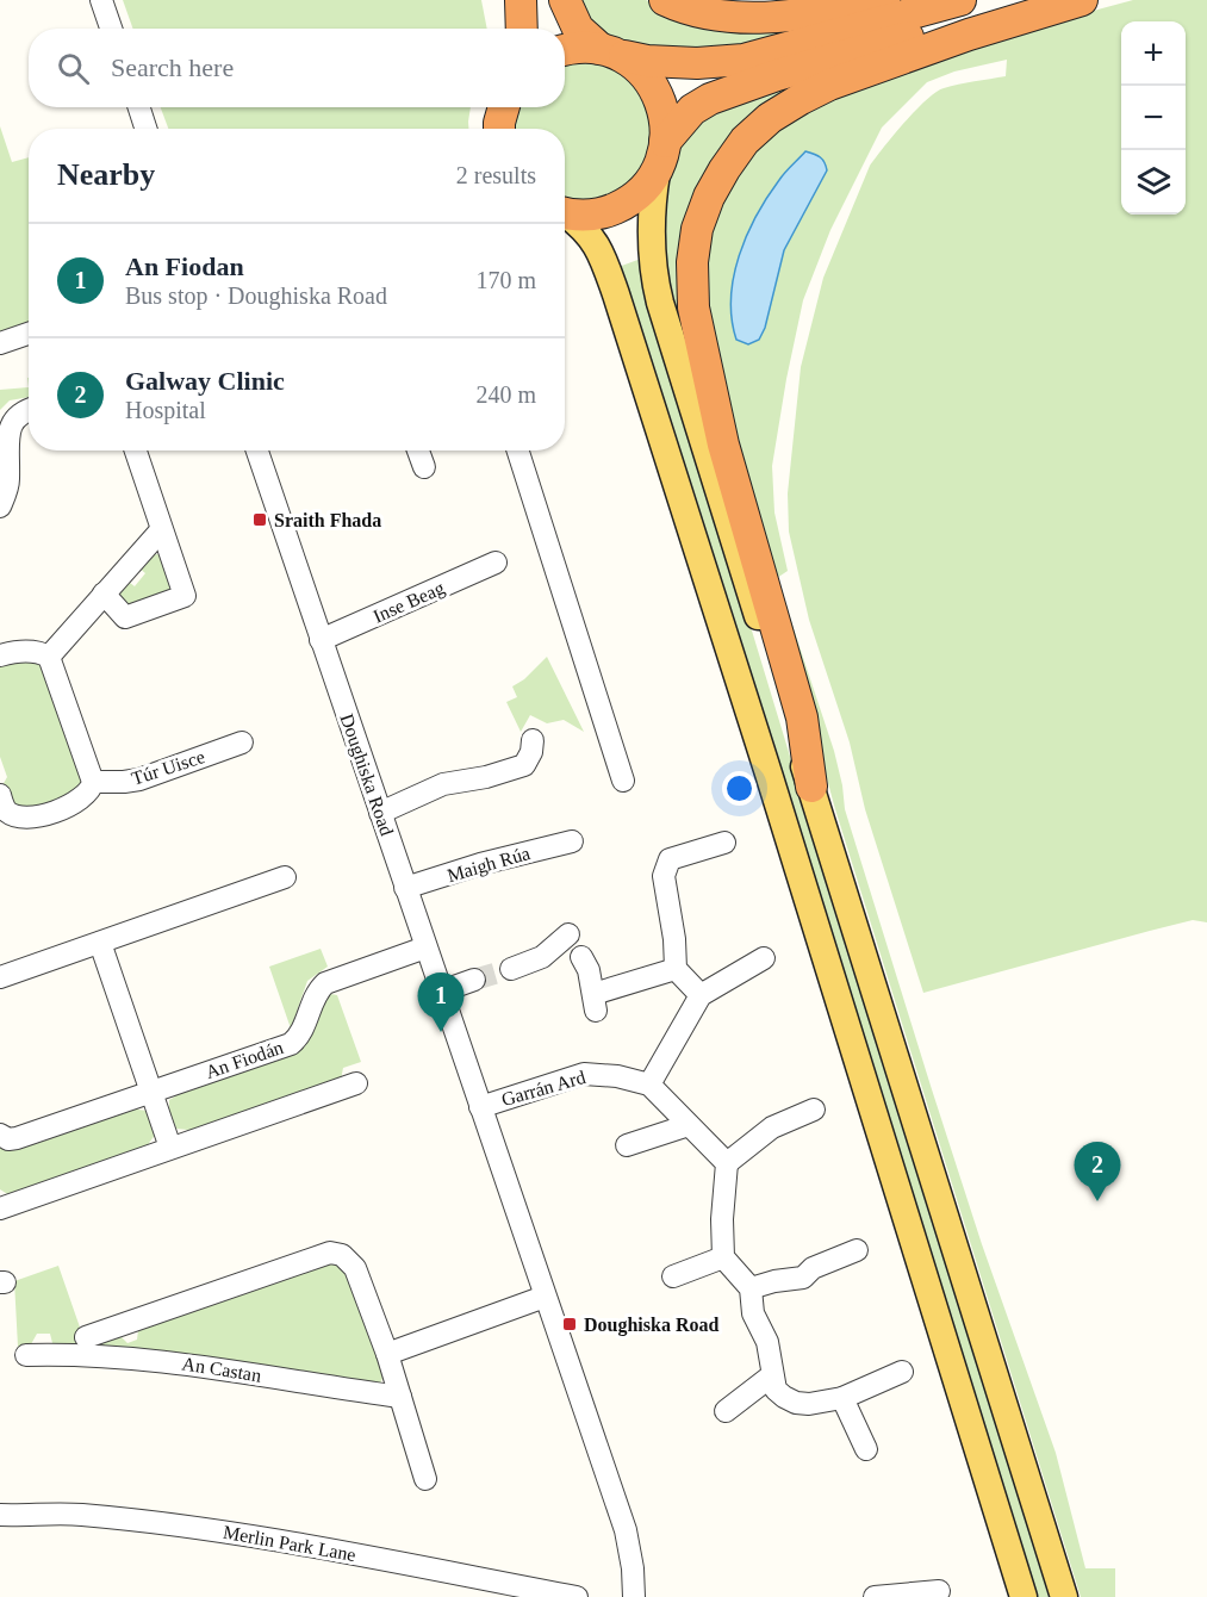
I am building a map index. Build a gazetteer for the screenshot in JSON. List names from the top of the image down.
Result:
{
  "streets": {
    "street": [
      "Inse Beag",
      "Túr Uisce",
      "Doughiska Road",
      "Maigh Rúa",
      "An Fiodán",
      "Garrán Ard",
      "An Castan",
      "Merlin Park Lane"
    ]
  },
  "crossings": [
    ["Inse Beag", "Doughiska Road"],
    ["Doughiska Road", "Maigh Rúa"],
    ["Doughiska Road", "An Fiodán"],
    ["Doughiska Road", "Garrán Ard"]
  ],
  "places": {
    "transit": ["Sraith Fhada", "Doughiska Road"]
  },
  "page": {
    "map_buttons": ["+", "−"],
    "search": "Search here",
    "heading": ["Nearby", "2 results"],
    "list": [
      {
        "mark": "1",
        "name": "An Fiodan",
        "note": "Bus stop · Doughiska Road",
        "value": "170 m"
      },
      {
        "mark": "2",
        "name": "Galway Clinic",
        "note": "Hospital",
        "value": "240 m"
      }
    ],
    "pins": ["1", "2"]
  }
}
